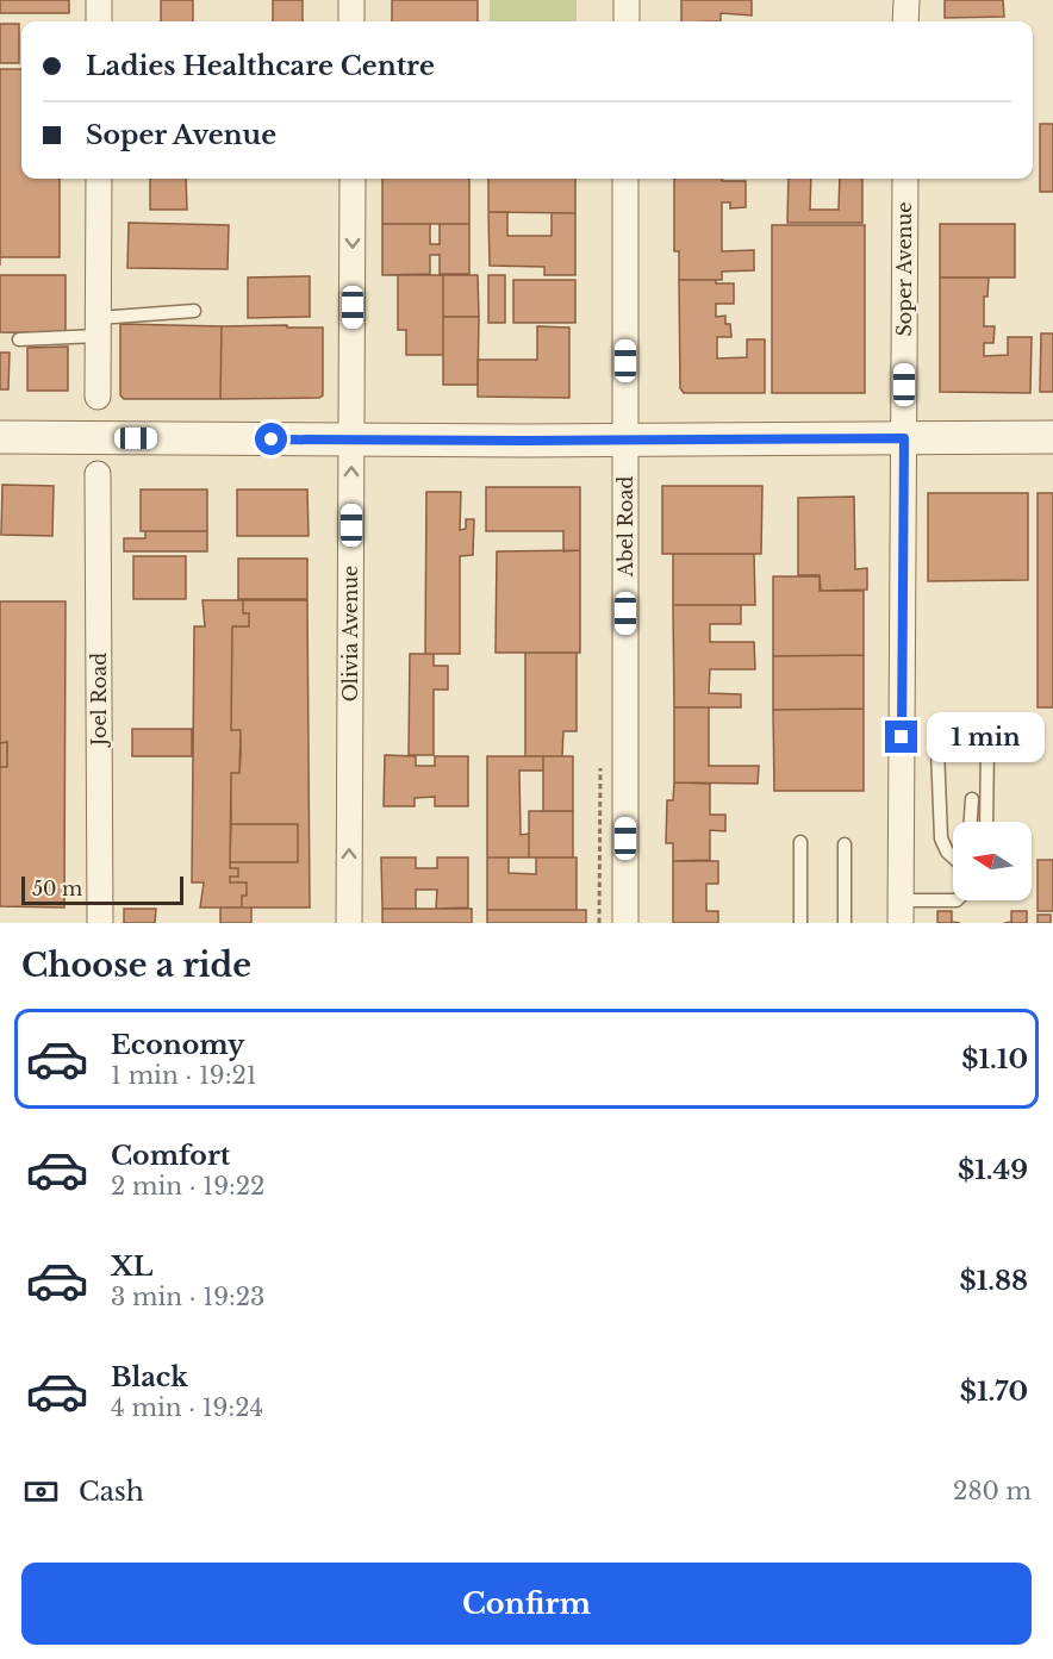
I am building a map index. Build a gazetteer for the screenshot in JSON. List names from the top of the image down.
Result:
{
  "streets": {
    "street": [
      "Soper Avenue",
      "Abel Road",
      "Olivia Avenue",
      "Joel Road"
    ]
  },
  "scale_bar": "50 m",
  "north": "left",
  "page": {
    "banner": ["Ladies Healthcare Centre", "Soper Avenue"],
    "bubble": "1 min",
    "scale": "50 m",
    "heading": "Choose a ride",
    "list": [
      {
        "name": "Economy",
        "note": "1 min · 19:21",
        "value": "$1.10"
      },
      {
        "name": "Comfort",
        "note": "2 min · 19:22",
        "value": "$1.49"
      },
      {
        "name": "XL",
        "note": "3 min · 19:23",
        "value": "$1.88"
      },
      {
        "name": "Black",
        "note": "4 min · 19:24",
        "value": "$1.70"
      }
    ],
    "pay": ["Cash", "280 m"],
    "buttons": "Confirm"
  }
}
